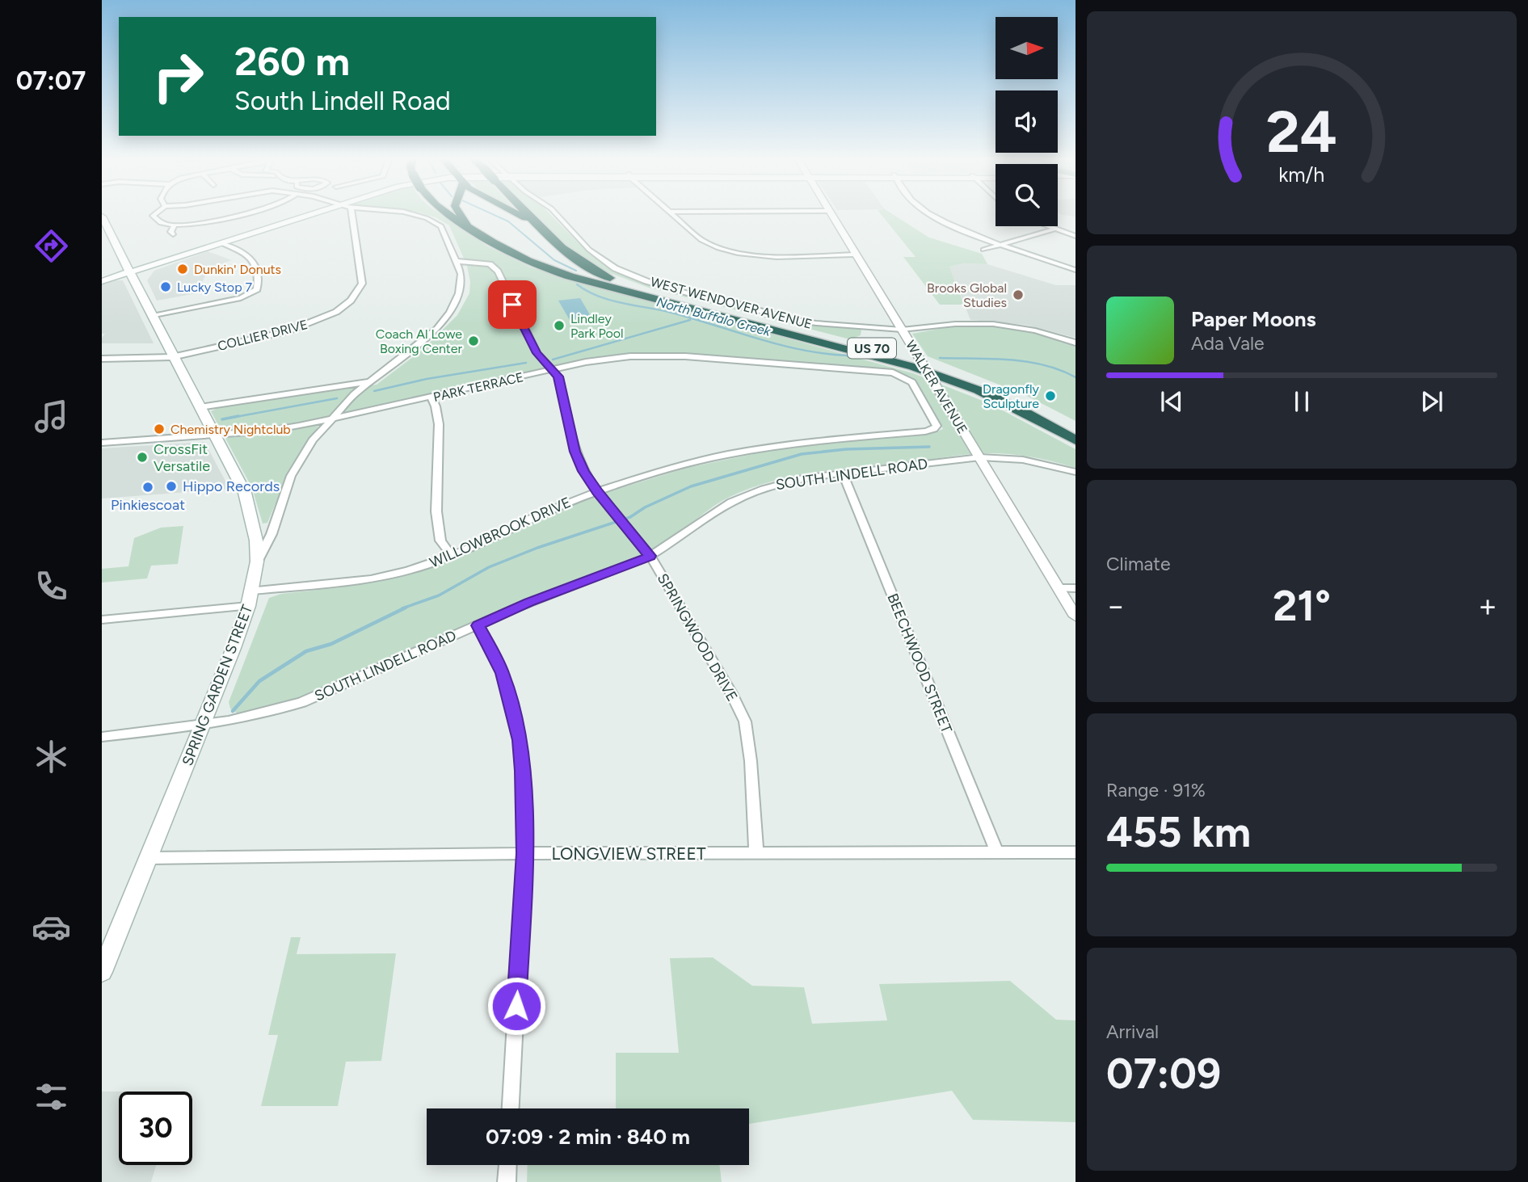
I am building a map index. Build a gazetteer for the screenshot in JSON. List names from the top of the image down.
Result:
{
  "streets": {
    "highway": ["WEST WENDOVER AVENUE", "US 70"],
    "main road": ["SPRING GARDEN STREET"],
    "street": [
      "COLLIER DRIVE",
      "PARK TERRACE",
      "WALKER AVENUE",
      "SOUTH LINDELL ROAD",
      "WILLOWBROOK DRIVE",
      "SPRINGWOOD DRIVE",
      "BEECHWOOD STREET",
      "LONGVIEW STREET"
    ]
  },
  "crossings": [
    ["COLLIER DRIVE", "SPRING GARDEN STREET"],
    ["PARK TERRACE", "WILLOWBROOK DRIVE"],
    ["PARK TERRACE", "SPRINGWOOD DRIVE"],
    ["PARK TERRACE", "SPRING GARDEN STREET"],
    ["WALKER AVENUE", "SOUTH LINDELL ROAD"],
    ["SOUTH LINDELL ROAD", "SPRINGWOOD DRIVE"],
    ["SOUTH LINDELL ROAD", "BEECHWOOD STREET"],
    ["SOUTH LINDELL ROAD", "SPRING GARDEN STREET"],
    ["WILLOWBROOK DRIVE", "SPRINGWOOD DRIVE"],
    ["WILLOWBROOK DRIVE", "SPRING GARDEN STREET"],
    ["SPRINGWOOD DRIVE", "LONGVIEW STREET"],
    ["BEECHWOOD STREET", "LONGVIEW STREET"],
    ["SPRING GARDEN STREET", "LONGVIEW STREET"]
  ],
  "water": ["North Buffalo Creek"],
  "places": [
    "Dunkin' Donuts",
    "Lucky Stop 7",
    "Brooks Global Studies",
    "Lindley Park Pool",
    "Coach Al Lowe Boxing Center",
    "Dragonfly Sculpture",
    "Chemistry Nightclub",
    "CrossFit Versatile",
    "Hippo Records",
    "Pinkiescoat"
  ],
  "north": "right",
  "page": {
    "tabs": "07:07",
    "turn": ["260 m", "South Lindell Road"],
    "song": ["Paper Moons", "Ada Vale"],
    "tile": [
      "Climate",
      ["Range · 91%", "455 km"],
      ["Arrival", "07:09"]
    ],
    "heat": ["−", "21°", "+"],
    "limit": "30",
    "trip": "07:09 · 2 min · 840 m",
    "gauge": ["24", "km/h"]
  }
}
